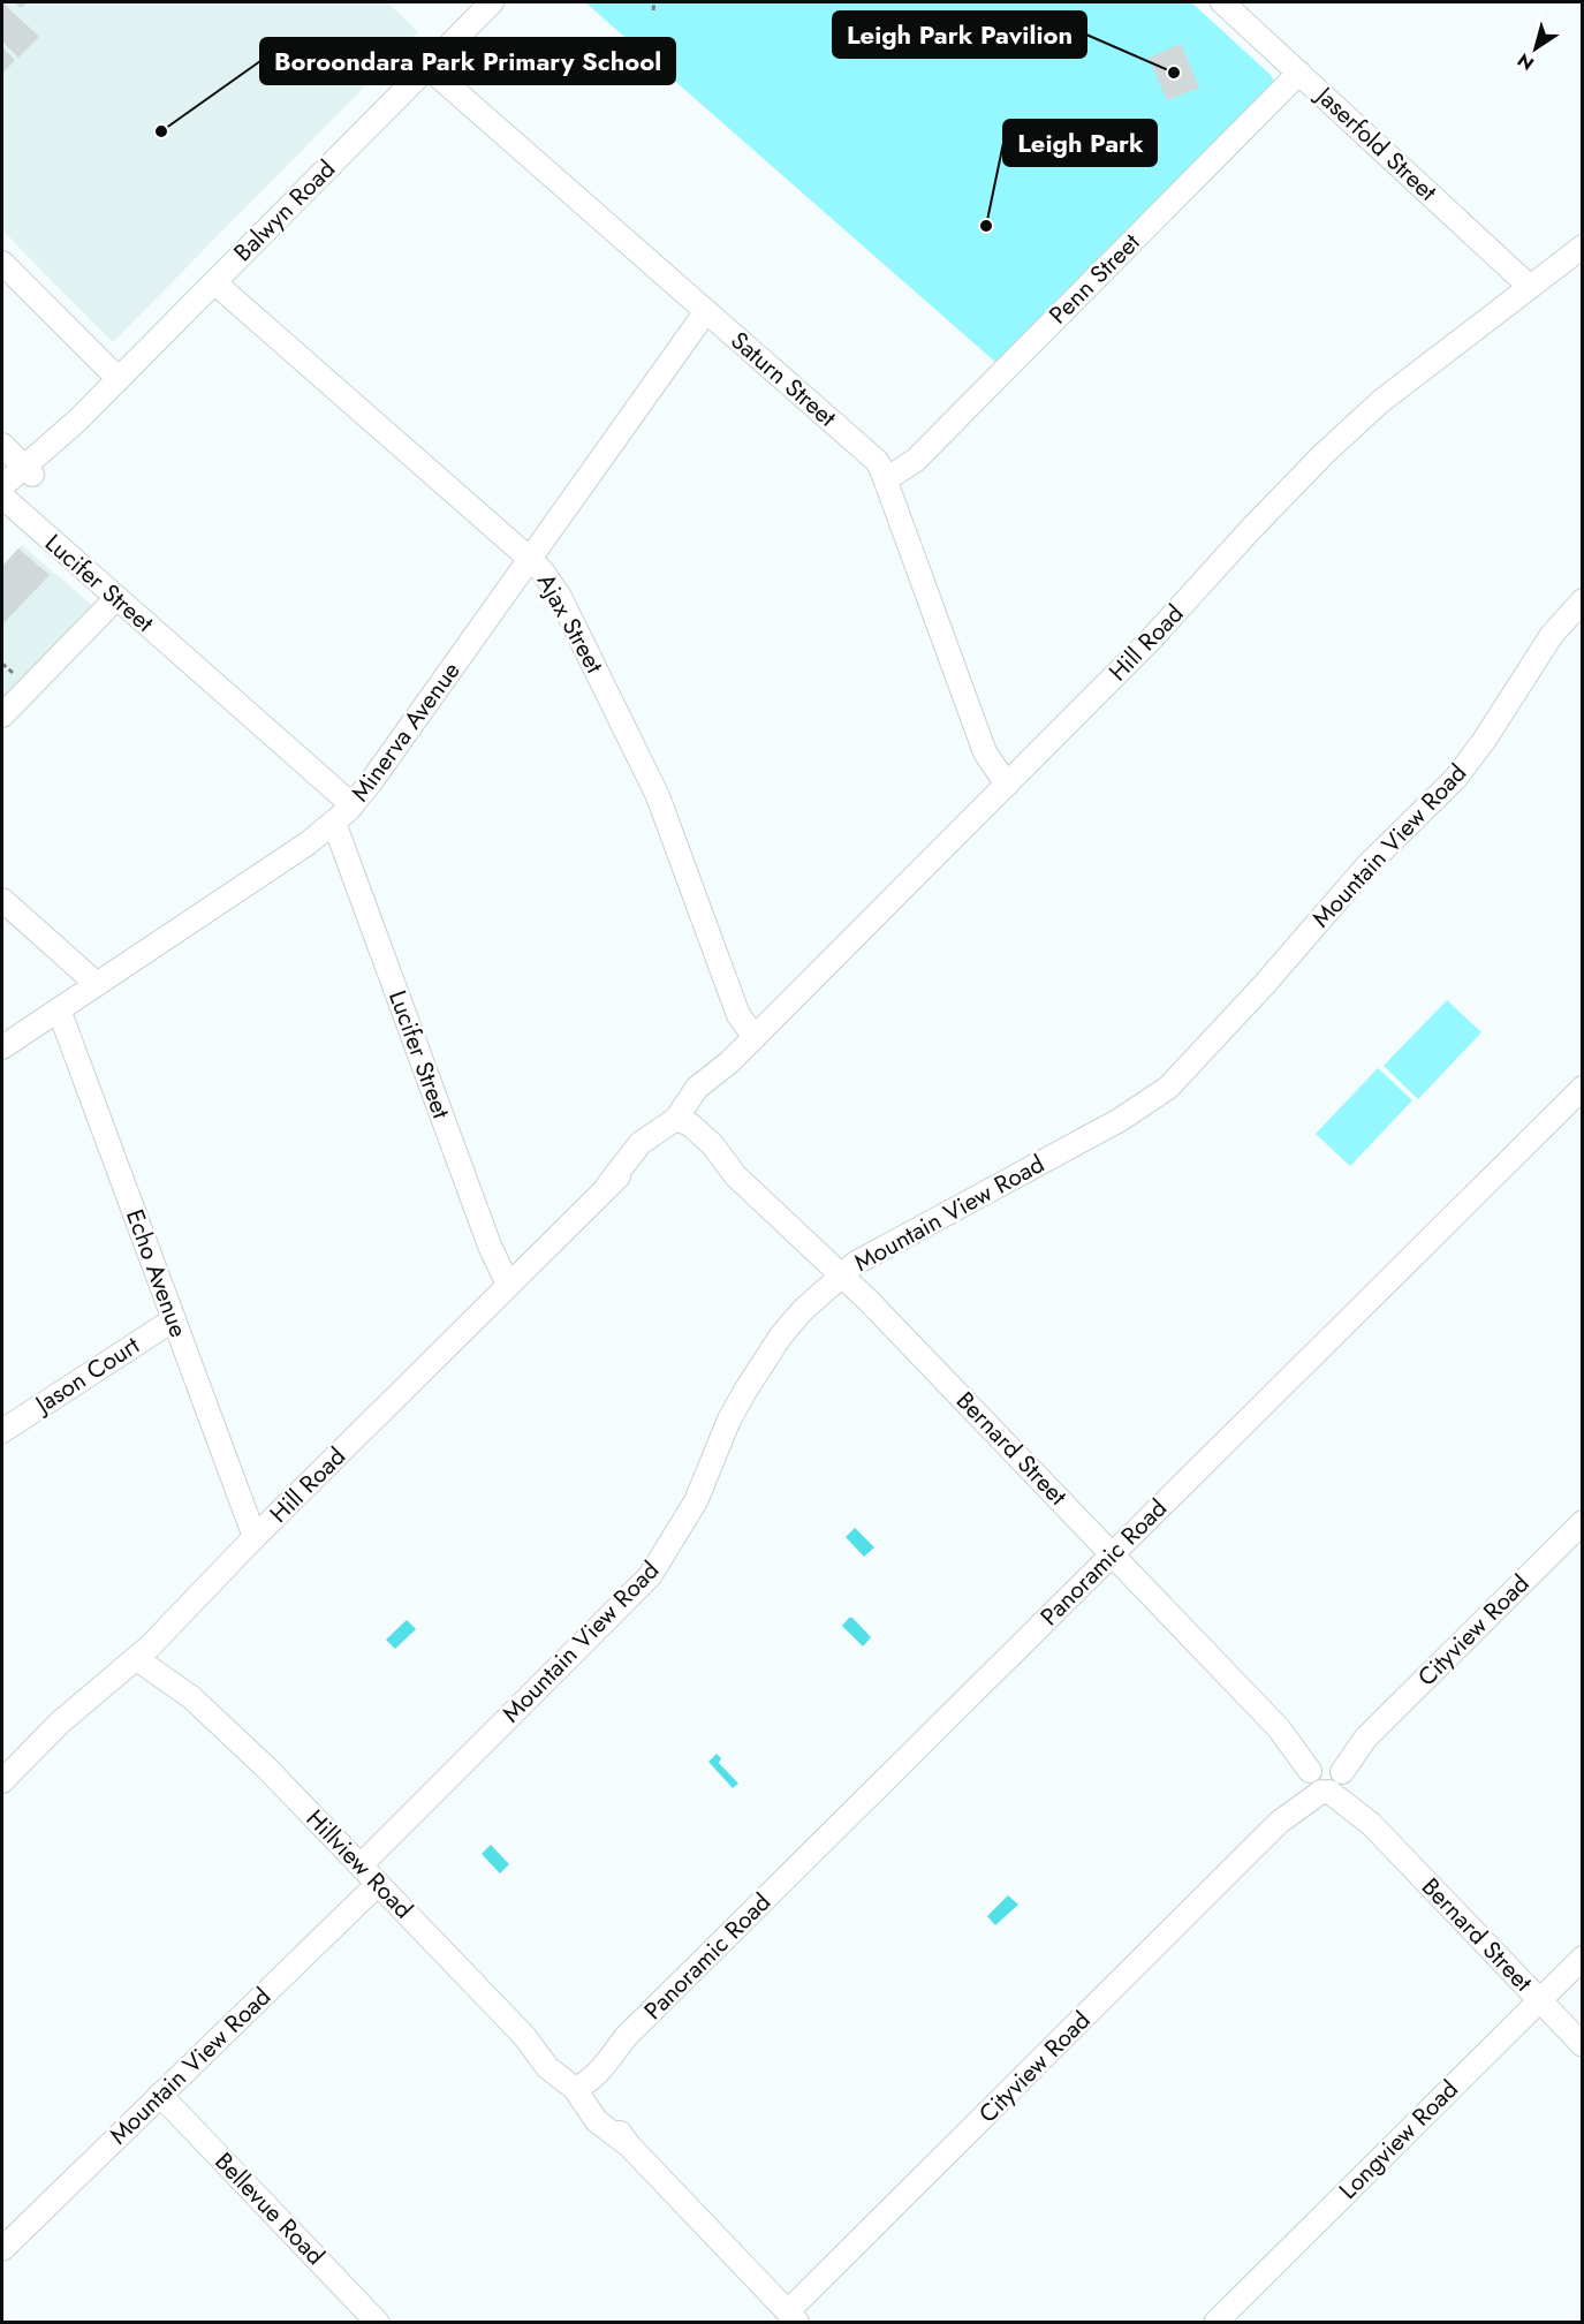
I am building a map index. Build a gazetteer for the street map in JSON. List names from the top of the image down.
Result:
{
  "streets": {
    "street": [
      "Jaserfold Street",
      "Balwyn Road",
      "Penn Street",
      "Saturn Street",
      "Lucifer Street",
      "Ajax Street",
      "Hill Road",
      "Minerva Avenue",
      "Mountain View Road",
      "Echo Avenue",
      "Jason Court",
      "Bernard Street",
      "Panoramic Road",
      "Cityview Road",
      "Hillview Road",
      "Longview Road",
      "Bellevue Road"
    ]
  },
  "crossings": [
    ["Jaserfold Street", "Penn Street"],
    ["Jaserfold Street", "Hill Road"],
    ["Balwyn Road", "Saturn Street"],
    ["Balwyn Road", "Lucifer Street"],
    ["Balwyn Road", "Ajax Street"],
    ["Penn Street", "Saturn Street"],
    ["Saturn Street", "Hill Road"],
    ["Saturn Street", "Minerva Avenue"],
    ["Lucifer Street", "Hill Road"],
    ["Lucifer Street", "Minerva Avenue"],
    ["Ajax Street", "Hill Road"],
    ["Ajax Street", "Minerva Avenue"],
    ["Hill Road", "Echo Avenue"],
    ["Hill Road", "Bernard Street"],
    ["Hill Road", "Hillview Road"],
    ["Minerva Avenue", "Echo Avenue"],
    ["Mountain View Road", "Bernard Street"],
    ["Mountain View Road", "Hillview Road"],
    ["Mountain View Road", "Bellevue Road"],
    ["Echo Avenue", "Jason Court"],
    ["Bernard Street", "Panoramic Road"],
    ["Bernard Street", "Cityview Road"],
    ["Bernard Street", "Longview Road"],
    ["Panoramic Road", "Hillview Road"],
    ["Cityview Road", "Hillview Road"]
  ],
  "places": ["Leigh Park Pavilion", "Boroondara Park Primary School", "Leigh Park"],
  "north": "bottom left"
}
